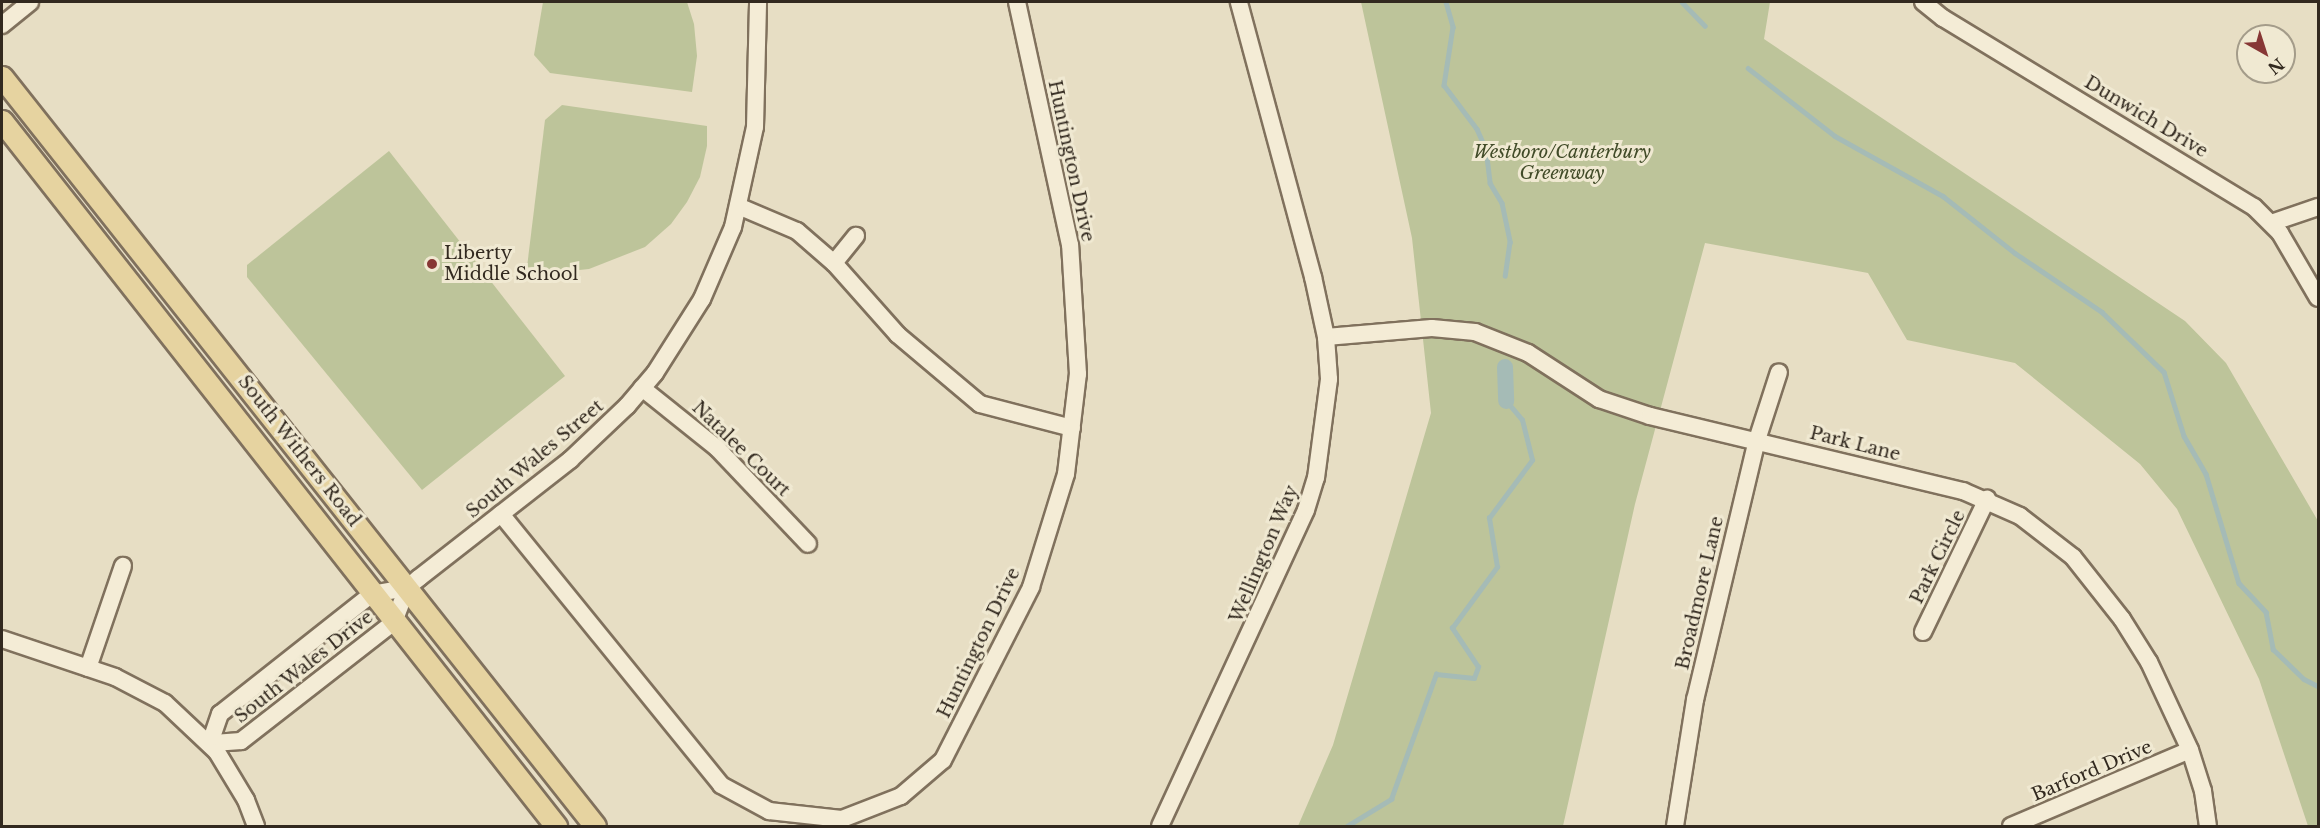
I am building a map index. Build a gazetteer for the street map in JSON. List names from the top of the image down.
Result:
{
  "streets": {
    "main road": ["South Withers Road"],
    "street": [
      "Dunwich Drive",
      "Huntington Drive",
      "Park Lane",
      "Natalee Court",
      "South Wales Street",
      "Wellington Way",
      "Park Circle",
      "Broadmore Lane",
      "South Wales Drive",
      "Barford Drive"
    ]
  },
  "crossings": [
    ["Huntington Drive", "South Wales Street"],
    ["Park Lane", "Wellington Way"],
    ["Park Lane", "Park Circle"],
    ["Park Lane", "Broadmore Lane"],
    ["Park Lane", "Barford Drive"],
    ["Natalee Court", "South Wales Street"],
    ["South Withers Road", "South Wales Street"],
    ["South Withers Road", "South Wales Drive"],
    ["South Wales Street", "South Wales Drive"]
  ],
  "parks": ["Westboro/Canterbury Greenway"],
  "places": ["Liberty Middle School"],
  "north": "bottom right"
}
